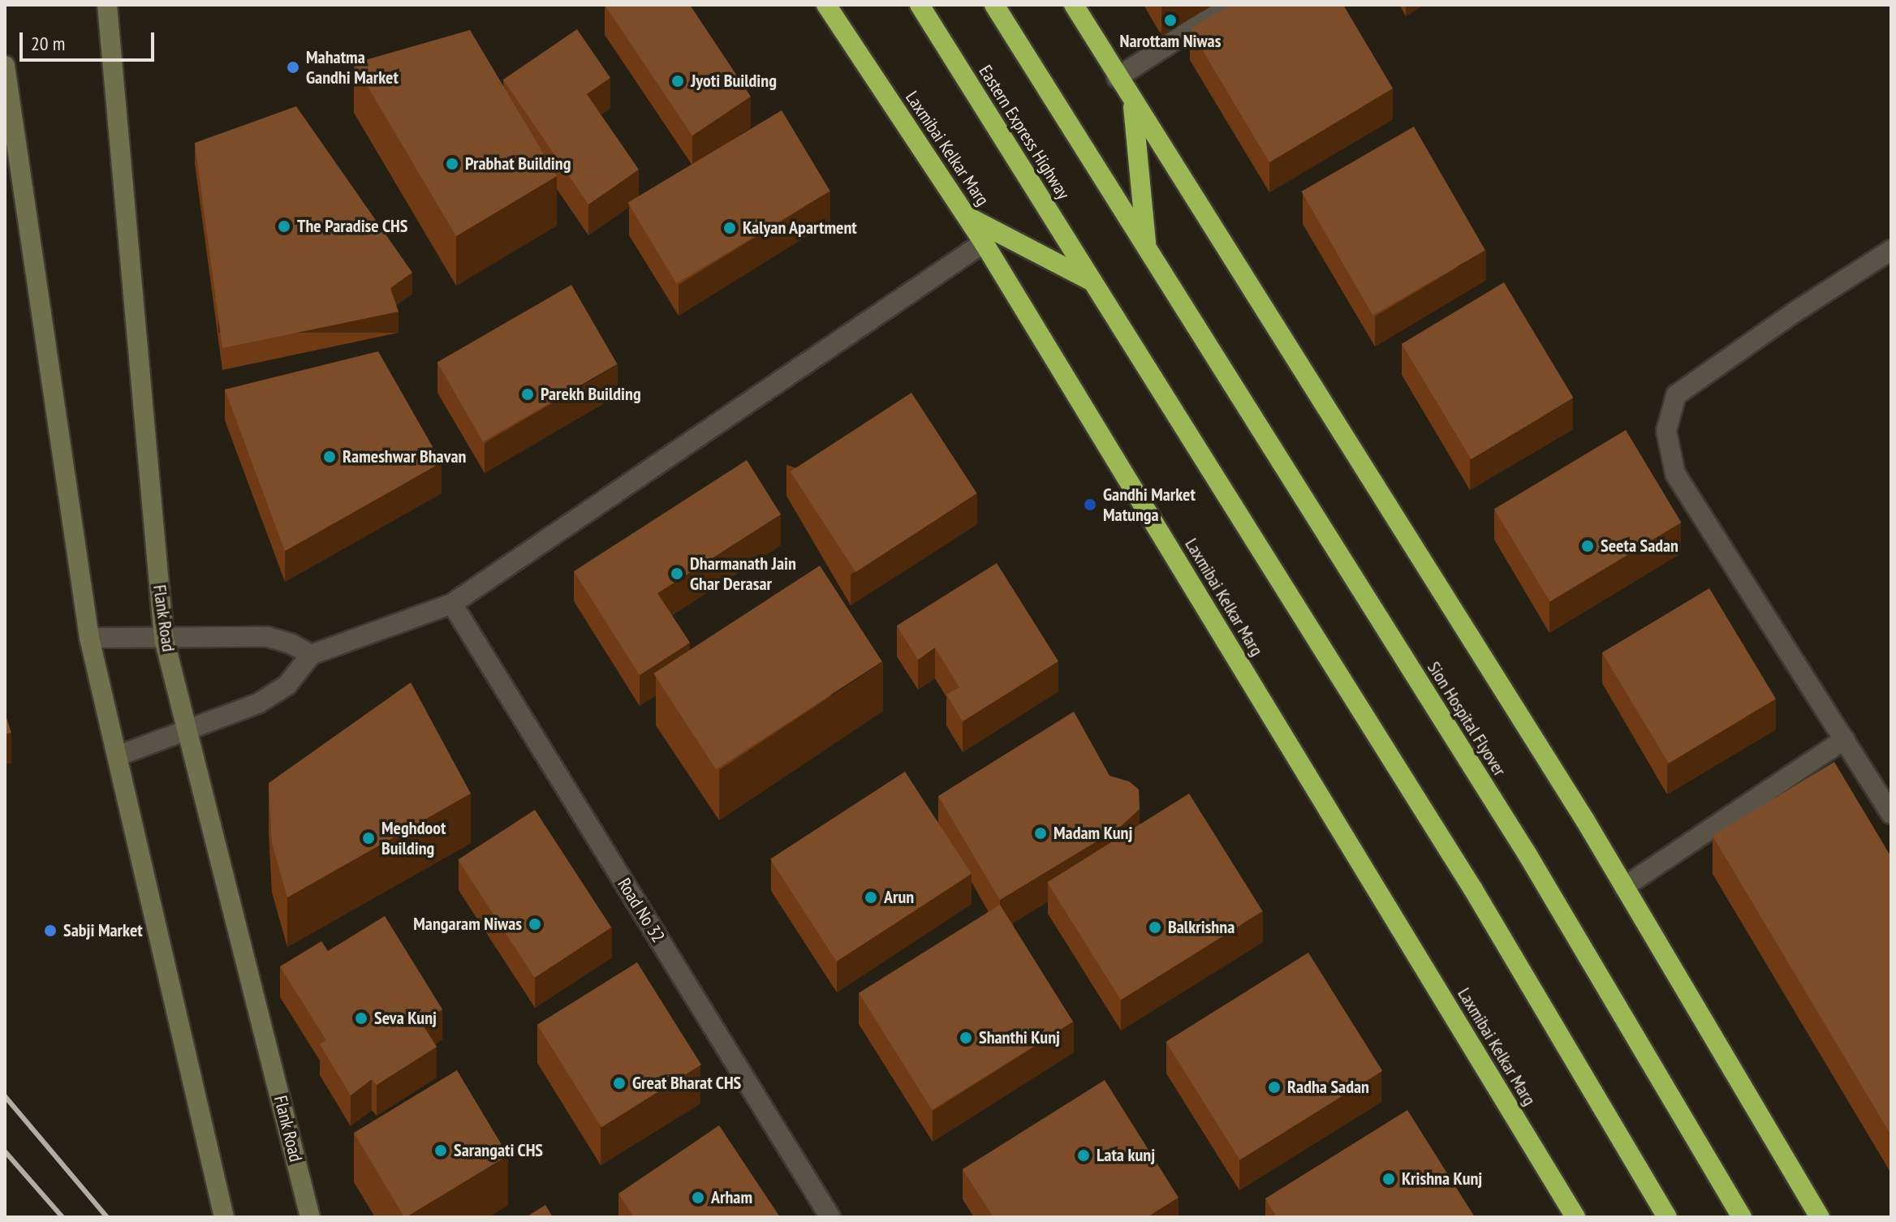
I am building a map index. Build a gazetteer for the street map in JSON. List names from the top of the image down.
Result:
{
  "streets": {
    "highway": ["Eastern Express Highway", "Laxmibai Kelkar Marg", "Sion Hospital Flyover"],
    "street": ["Flank Road", "Road No 32"]
  },
  "places": [
    "Narottam Niwas",
    "Mahatma Gandhi Market",
    "Jyoti Building",
    "Prabhat Building",
    "The Paradise CHS",
    "Kalyan Apartment",
    "Parekh Building",
    "Rameshwar Bhavan",
    "Gandhi Market Matunga",
    "Seeta Sadan",
    "Dharmanath Jain Ghar Derasar",
    "Madam Kunj",
    "Meghdoot Building",
    "Arun",
    "Mangaram Niwas",
    "Balkrishna",
    "Sabji Market",
    "Seva Kunj",
    "Shanthi Kunj",
    "Great Bharat CHS",
    "Radha Sadan",
    "Sarangati CHS",
    "Lata kunj",
    "Krishna Kunj",
    "Arham"
  ],
  "scale_bar": "20 m"
}
